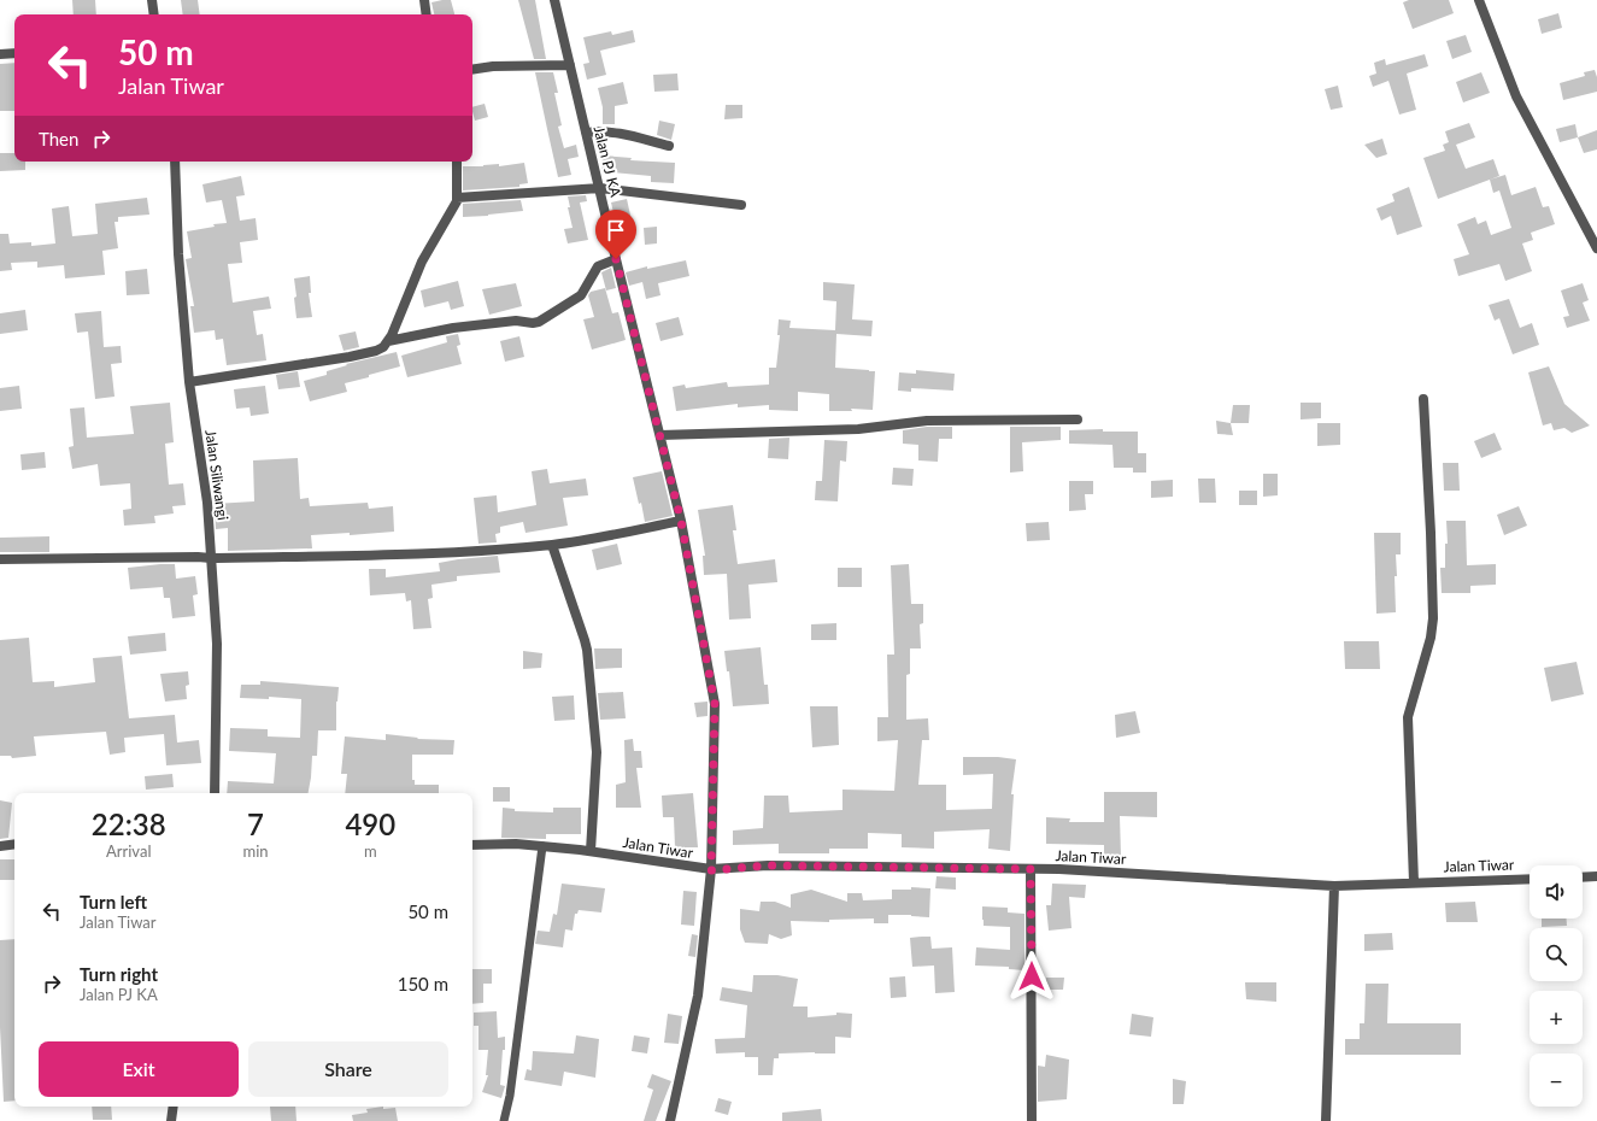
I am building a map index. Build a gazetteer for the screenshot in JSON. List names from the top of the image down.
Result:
{
  "streets": {
    "street": ["Jalan PJ KA", "Jalan Siliwangi", "Jalan Tiwar"]
  },
  "crossings": [
    ["Jalan PJ KA", "Jalan Tiwar"]
  ],
  "page": {
    "turn": ["50 m", "Jalan Tiwar"],
    "then": "Then",
    "eta": [
      "22:38",
      "Arrival",
      "7",
      "min",
      "490",
      "m"
    ],
    "map_buttons": ["+", "−"],
    "list": [
      {
        "name": "Turn left",
        "note": "Jalan Tiwar",
        "value": "50 m"
      },
      {
        "name": "Turn right",
        "note": "Jalan PJ KA",
        "value": "150 m"
      }
    ],
    "buttons": ["Exit", "Share"]
  }
}
